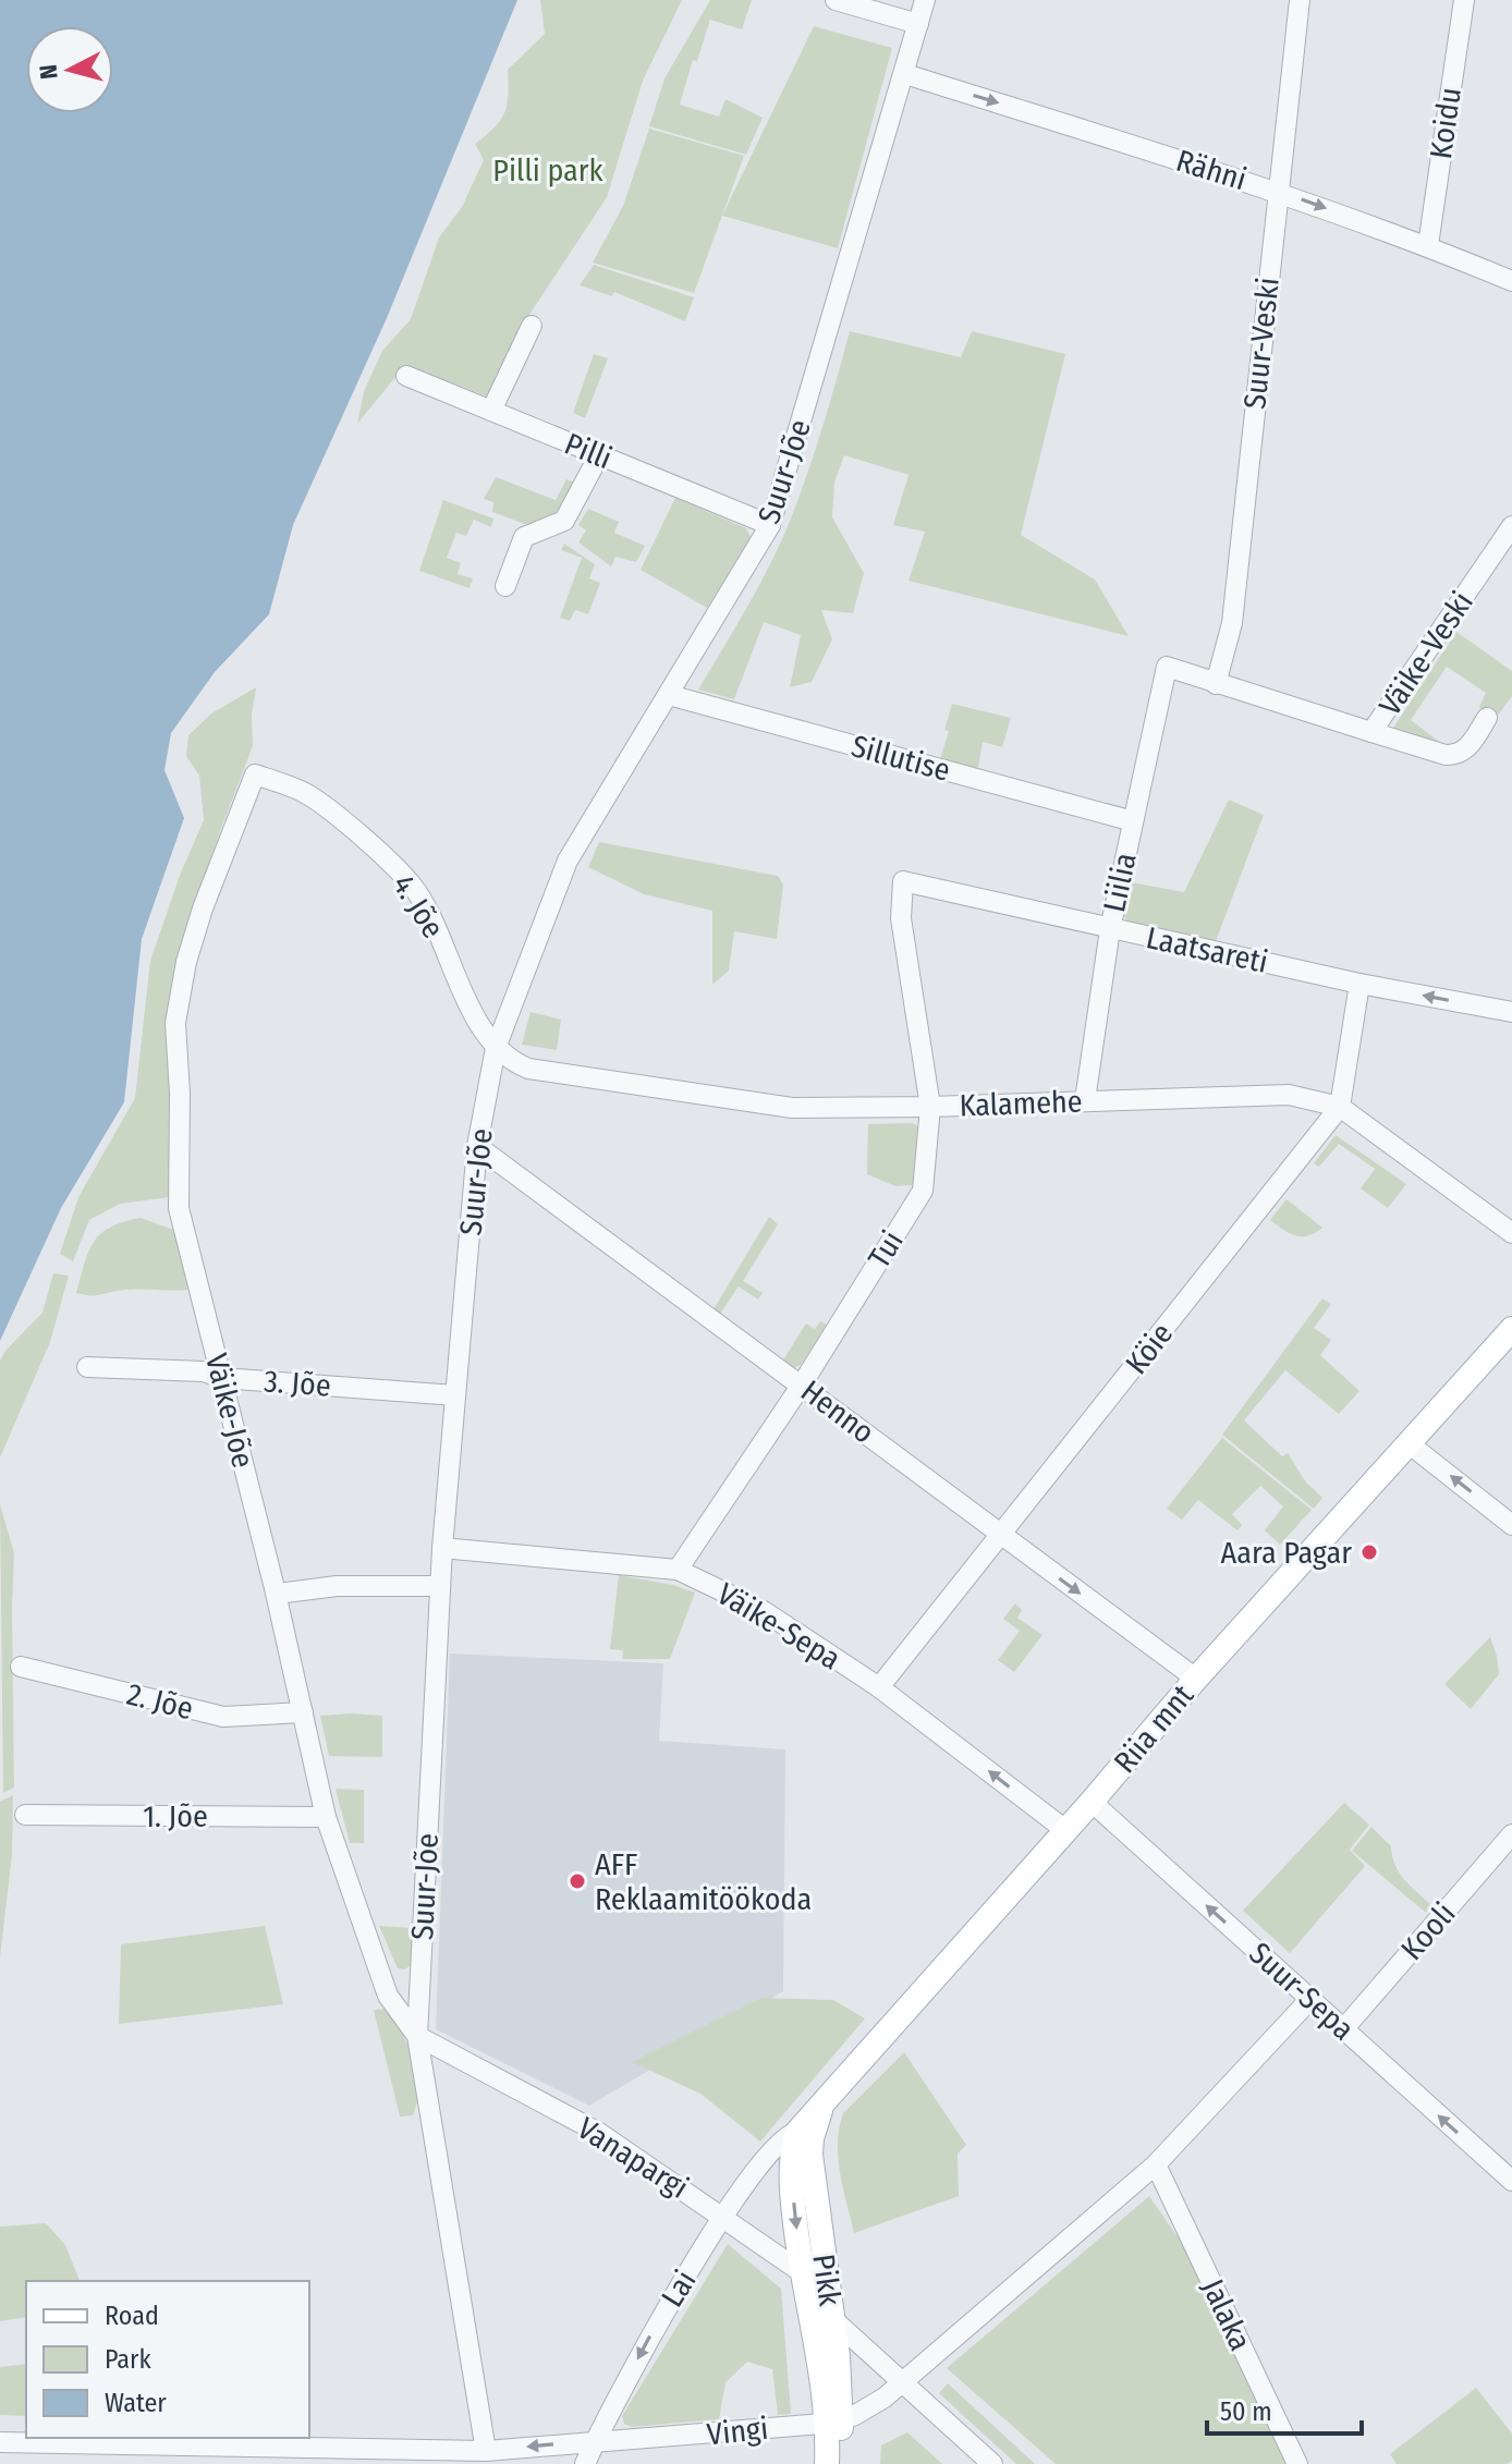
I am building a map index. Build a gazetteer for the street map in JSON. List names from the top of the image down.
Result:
{
  "streets": {
    "main road": ["Riia mnt", "Pikk"],
    "street": [
      "Koidu",
      "Rähni",
      "Suur-Veski",
      "Pilli",
      "Suur-Jõe",
      "Väike-Veski",
      "Sillutise",
      "Liilia",
      "4. Jõe",
      "Laatsareti",
      "Kalamehe",
      "Tui",
      "Köie",
      "3. Jõe",
      "Väike-Jõe",
      "Henno",
      "Väike-Sepa",
      "2. Jõe",
      "1. Jõe",
      "Kooli",
      "Suur-Sepa",
      "Vanapargi",
      "Lai",
      "Jalaka",
      "Vingi"
    ]
  },
  "crossings": [
    ["Koidu", "Rähni"],
    ["Rähni", "Suur-Veski"],
    ["Rähni", "Suur-Jõe"],
    ["Suur-Veski", "Väike-Veski"],
    ["Pilli", "Suur-Jõe"],
    ["Suur-Jõe", "Sillutise"],
    ["Suur-Jõe", "4. Jõe"],
    ["Suur-Jõe", "Kalamehe"],
    ["Suur-Jõe", "3. Jõe"],
    ["Suur-Jõe", "Väike-Jõe"],
    ["Suur-Jõe", "Henno"],
    ["Suur-Jõe", "Väike-Sepa"],
    ["Suur-Jõe", "Vanapargi"],
    ["Suur-Jõe", "Vingi"],
    ["Väike-Veski", "Liilia"],
    ["Sillutise", "Liilia"],
    ["Liilia", "Laatsareti"],
    ["Liilia", "Kalamehe"],
    ["4. Jõe", "Kalamehe"],
    ["4. Jõe", "Väike-Jõe"],
    ["Laatsareti", "Tui"],
    ["Laatsareti", "Köie"],
    ["Kalamehe", "Tui"],
    ["Kalamehe", "Köie"],
    ["Tui", "Henno"],
    ["Tui", "Väike-Sepa"],
    ["Köie", "Henno"],
    ["Köie", "Väike-Sepa"],
    ["3. Jõe", "Väike-Jõe"],
    ["Väike-Jõe", "2. Jõe"],
    ["Väike-Jõe", "1. Jõe"],
    ["Väike-Jõe", "Vanapargi"],
    ["Henno", "Riia mnt"],
    ["Väike-Sepa", "Riia mnt"],
    ["Riia mnt", "Suur-Sepa"],
    ["Riia mnt", "Pikk"],
    ["Riia mnt", "Lai"],
    ["Kooli", "Suur-Sepa"],
    ["Suur-Sepa", "Vingi"],
    ["Vanapargi", "Pikk"],
    ["Vanapargi", "Lai"],
    ["Vanapargi", "Vingi"],
    ["Pikk", "Lai"],
    ["Pikk", "Vingi"],
    ["Lai", "Vingi"],
    ["Jalaka", "Vingi"]
  ],
  "one_way": ["Rähni", "Suur-Sepa", "Lai"],
  "parks": ["Pilli park"],
  "places": ["Aara Pagar", "AFF Reklaamitöökoda"],
  "legend": ["Road", "Park", "Water"],
  "scale_bar": "50 m",
  "north": "left"
}
